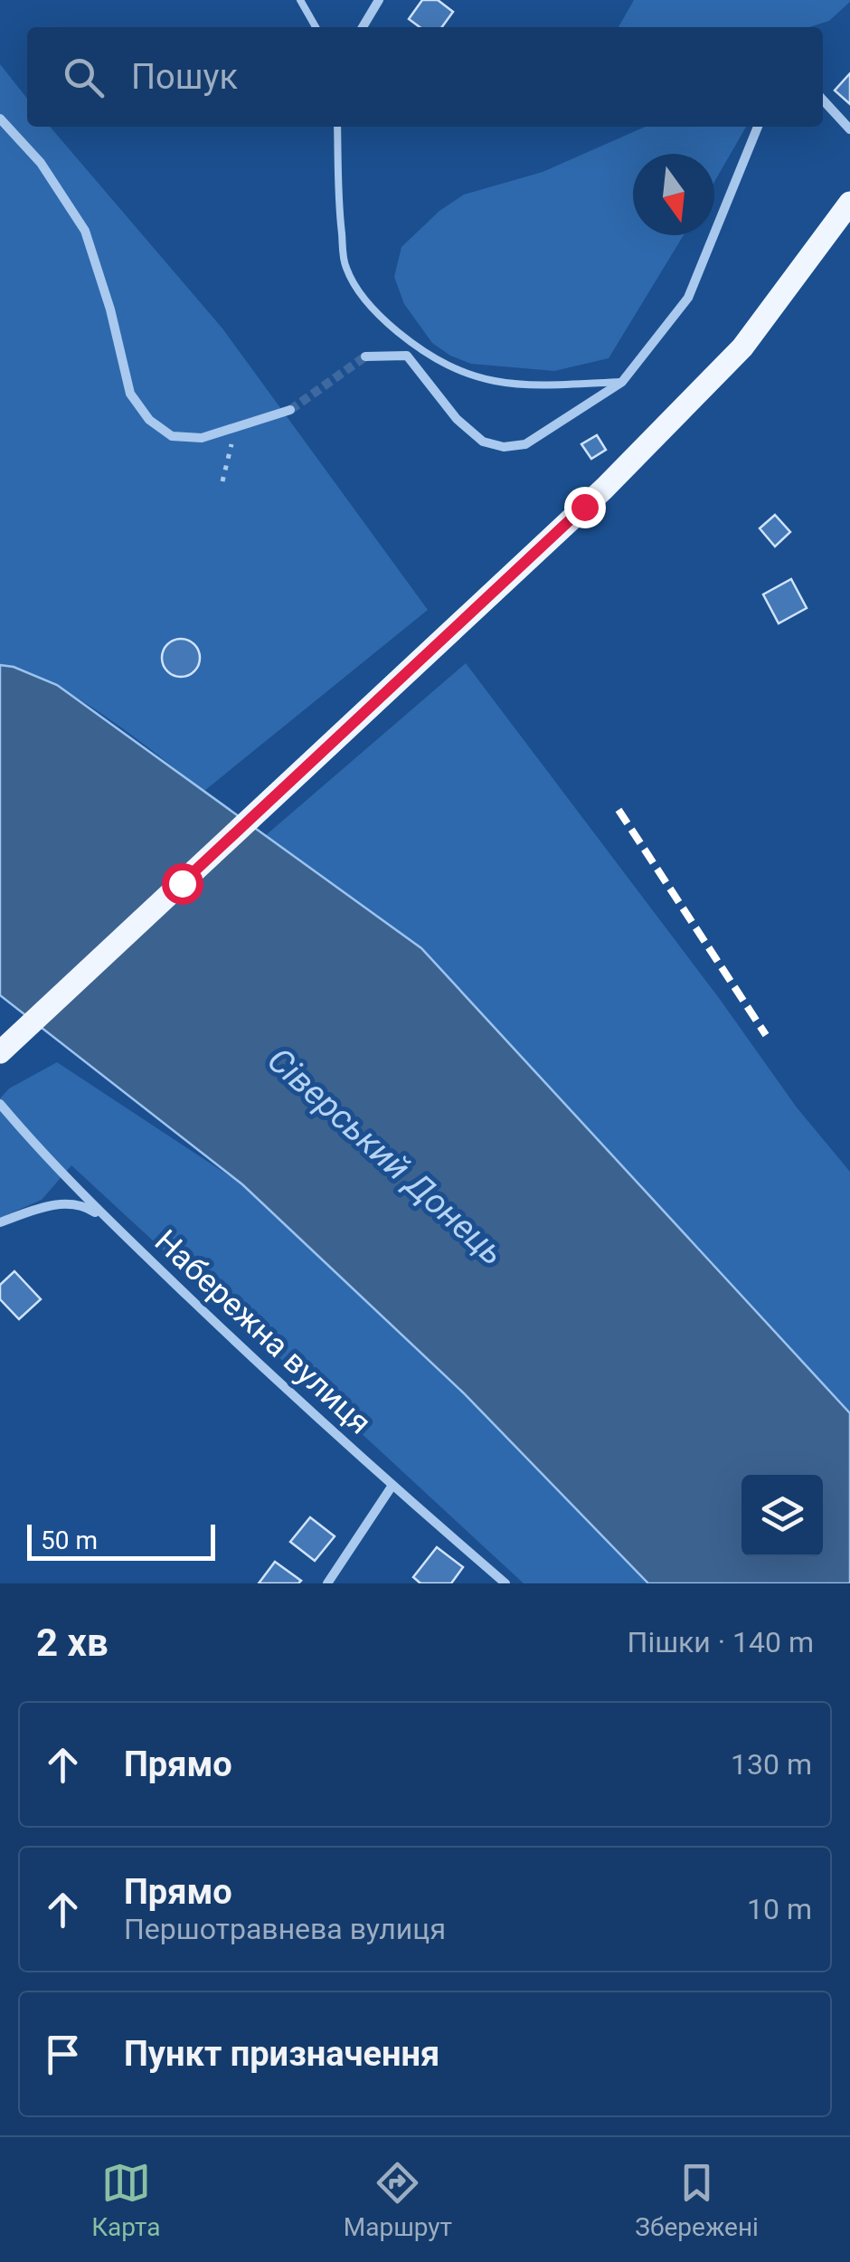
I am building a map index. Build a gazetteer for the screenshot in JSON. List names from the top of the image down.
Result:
{
  "streets": {
    "street": ["Набережна вулиця"]
  },
  "water": ["Сіверський Донець"],
  "scale_bar": "50 m",
  "north": "bottom",
  "page": {
    "search": "Пошук",
    "scale": "50 m",
    "heading": ["2 хв", "Пішки · 140 m"],
    "list": [
      ["Прямо", "130 m"],
      ["Прямо", "Першотравнева вулиця", "10 m"],
      "Пункт призначення"
    ],
    "nav": ["Карта", "Маршрут", "Збережені"]
  }
}
